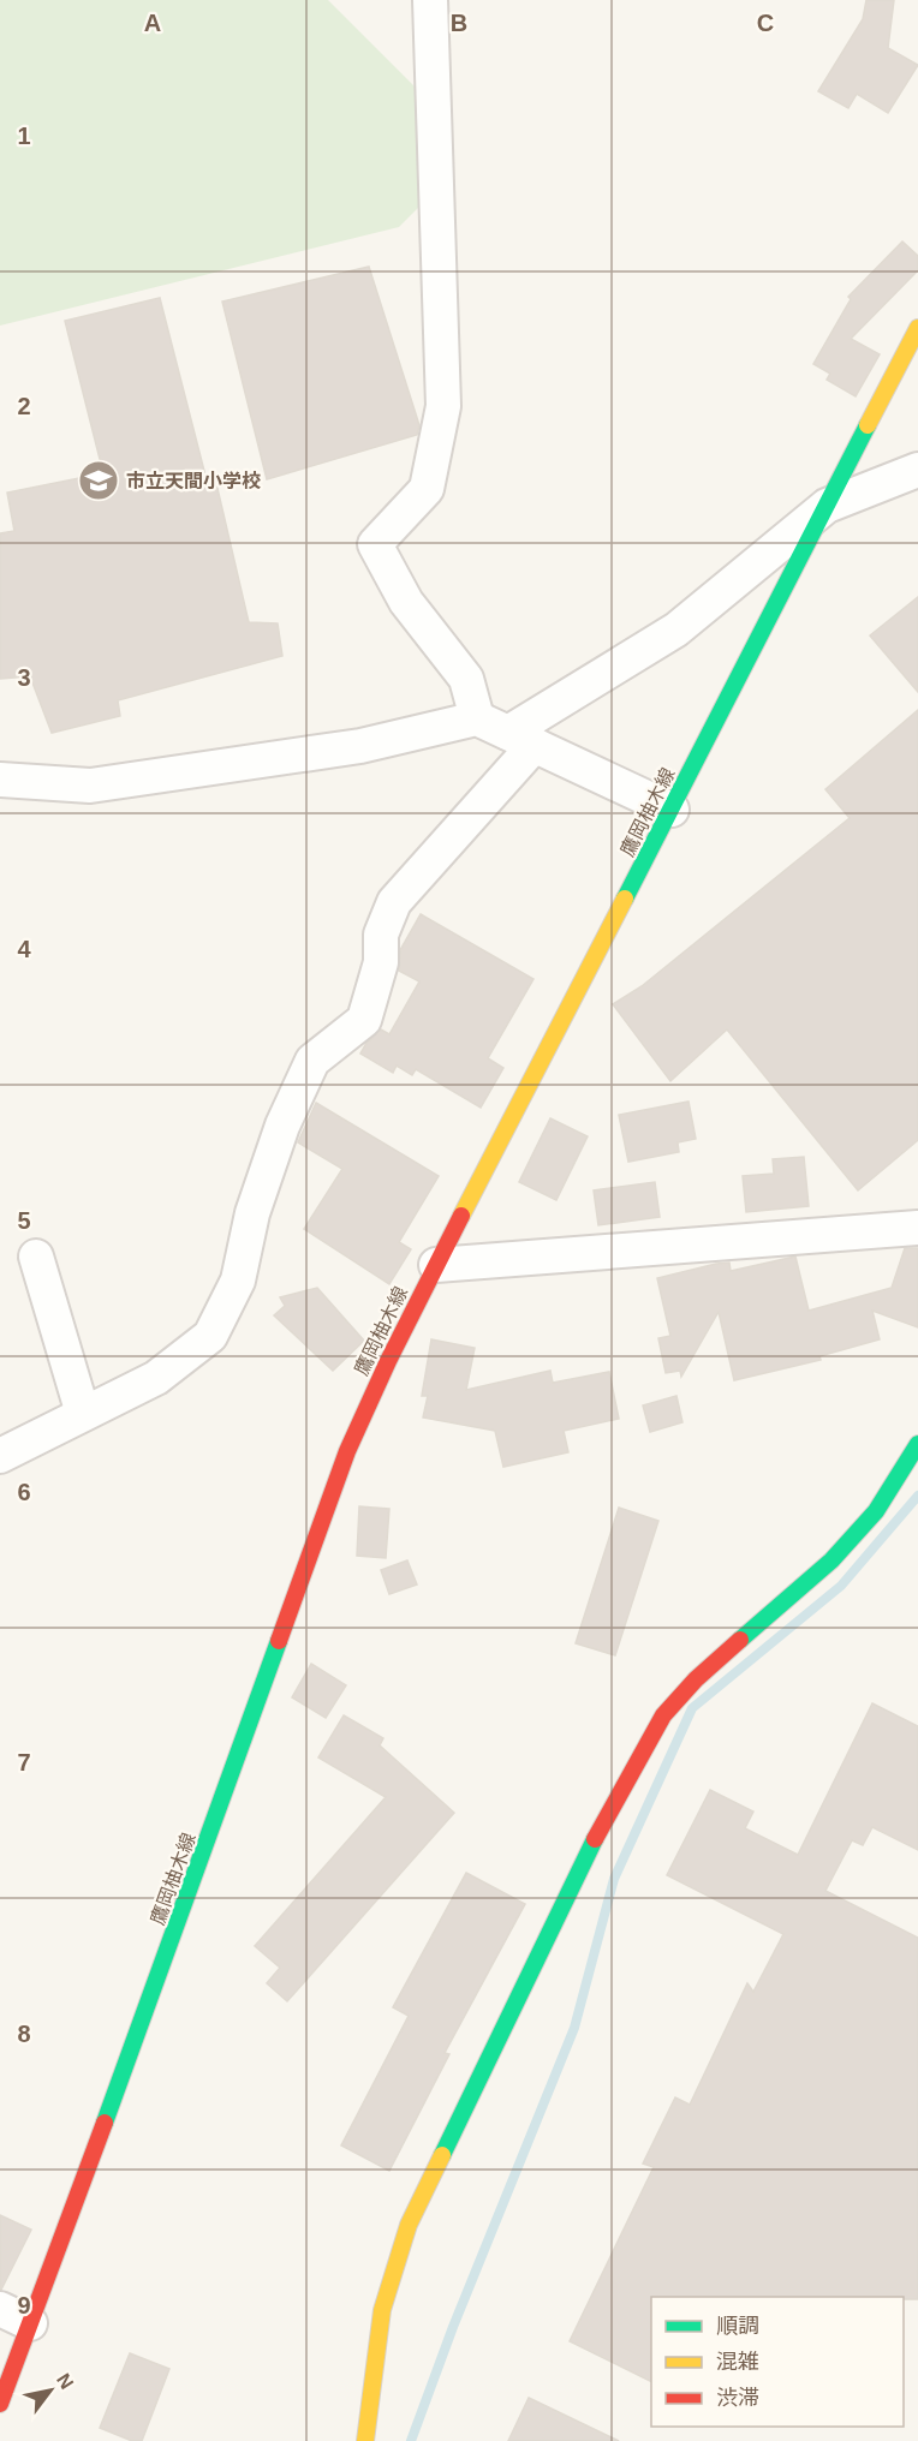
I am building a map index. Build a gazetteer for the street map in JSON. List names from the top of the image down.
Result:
{
  "streets": {
    "main road": ["鷹岡柚木線"]
  },
  "places": {
    "school or university": ["市立天間小学校"]
  },
  "legend": ["順調", "混雑", "渋滞"],
  "north": "top right",
  "grid": {
    "columns": ["A", "B", "C"],
    "rows": [
      "1",
      "2",
      "3",
      "4",
      "5",
      "6",
      "7",
      "8",
      "9"
    ]
  }
}
